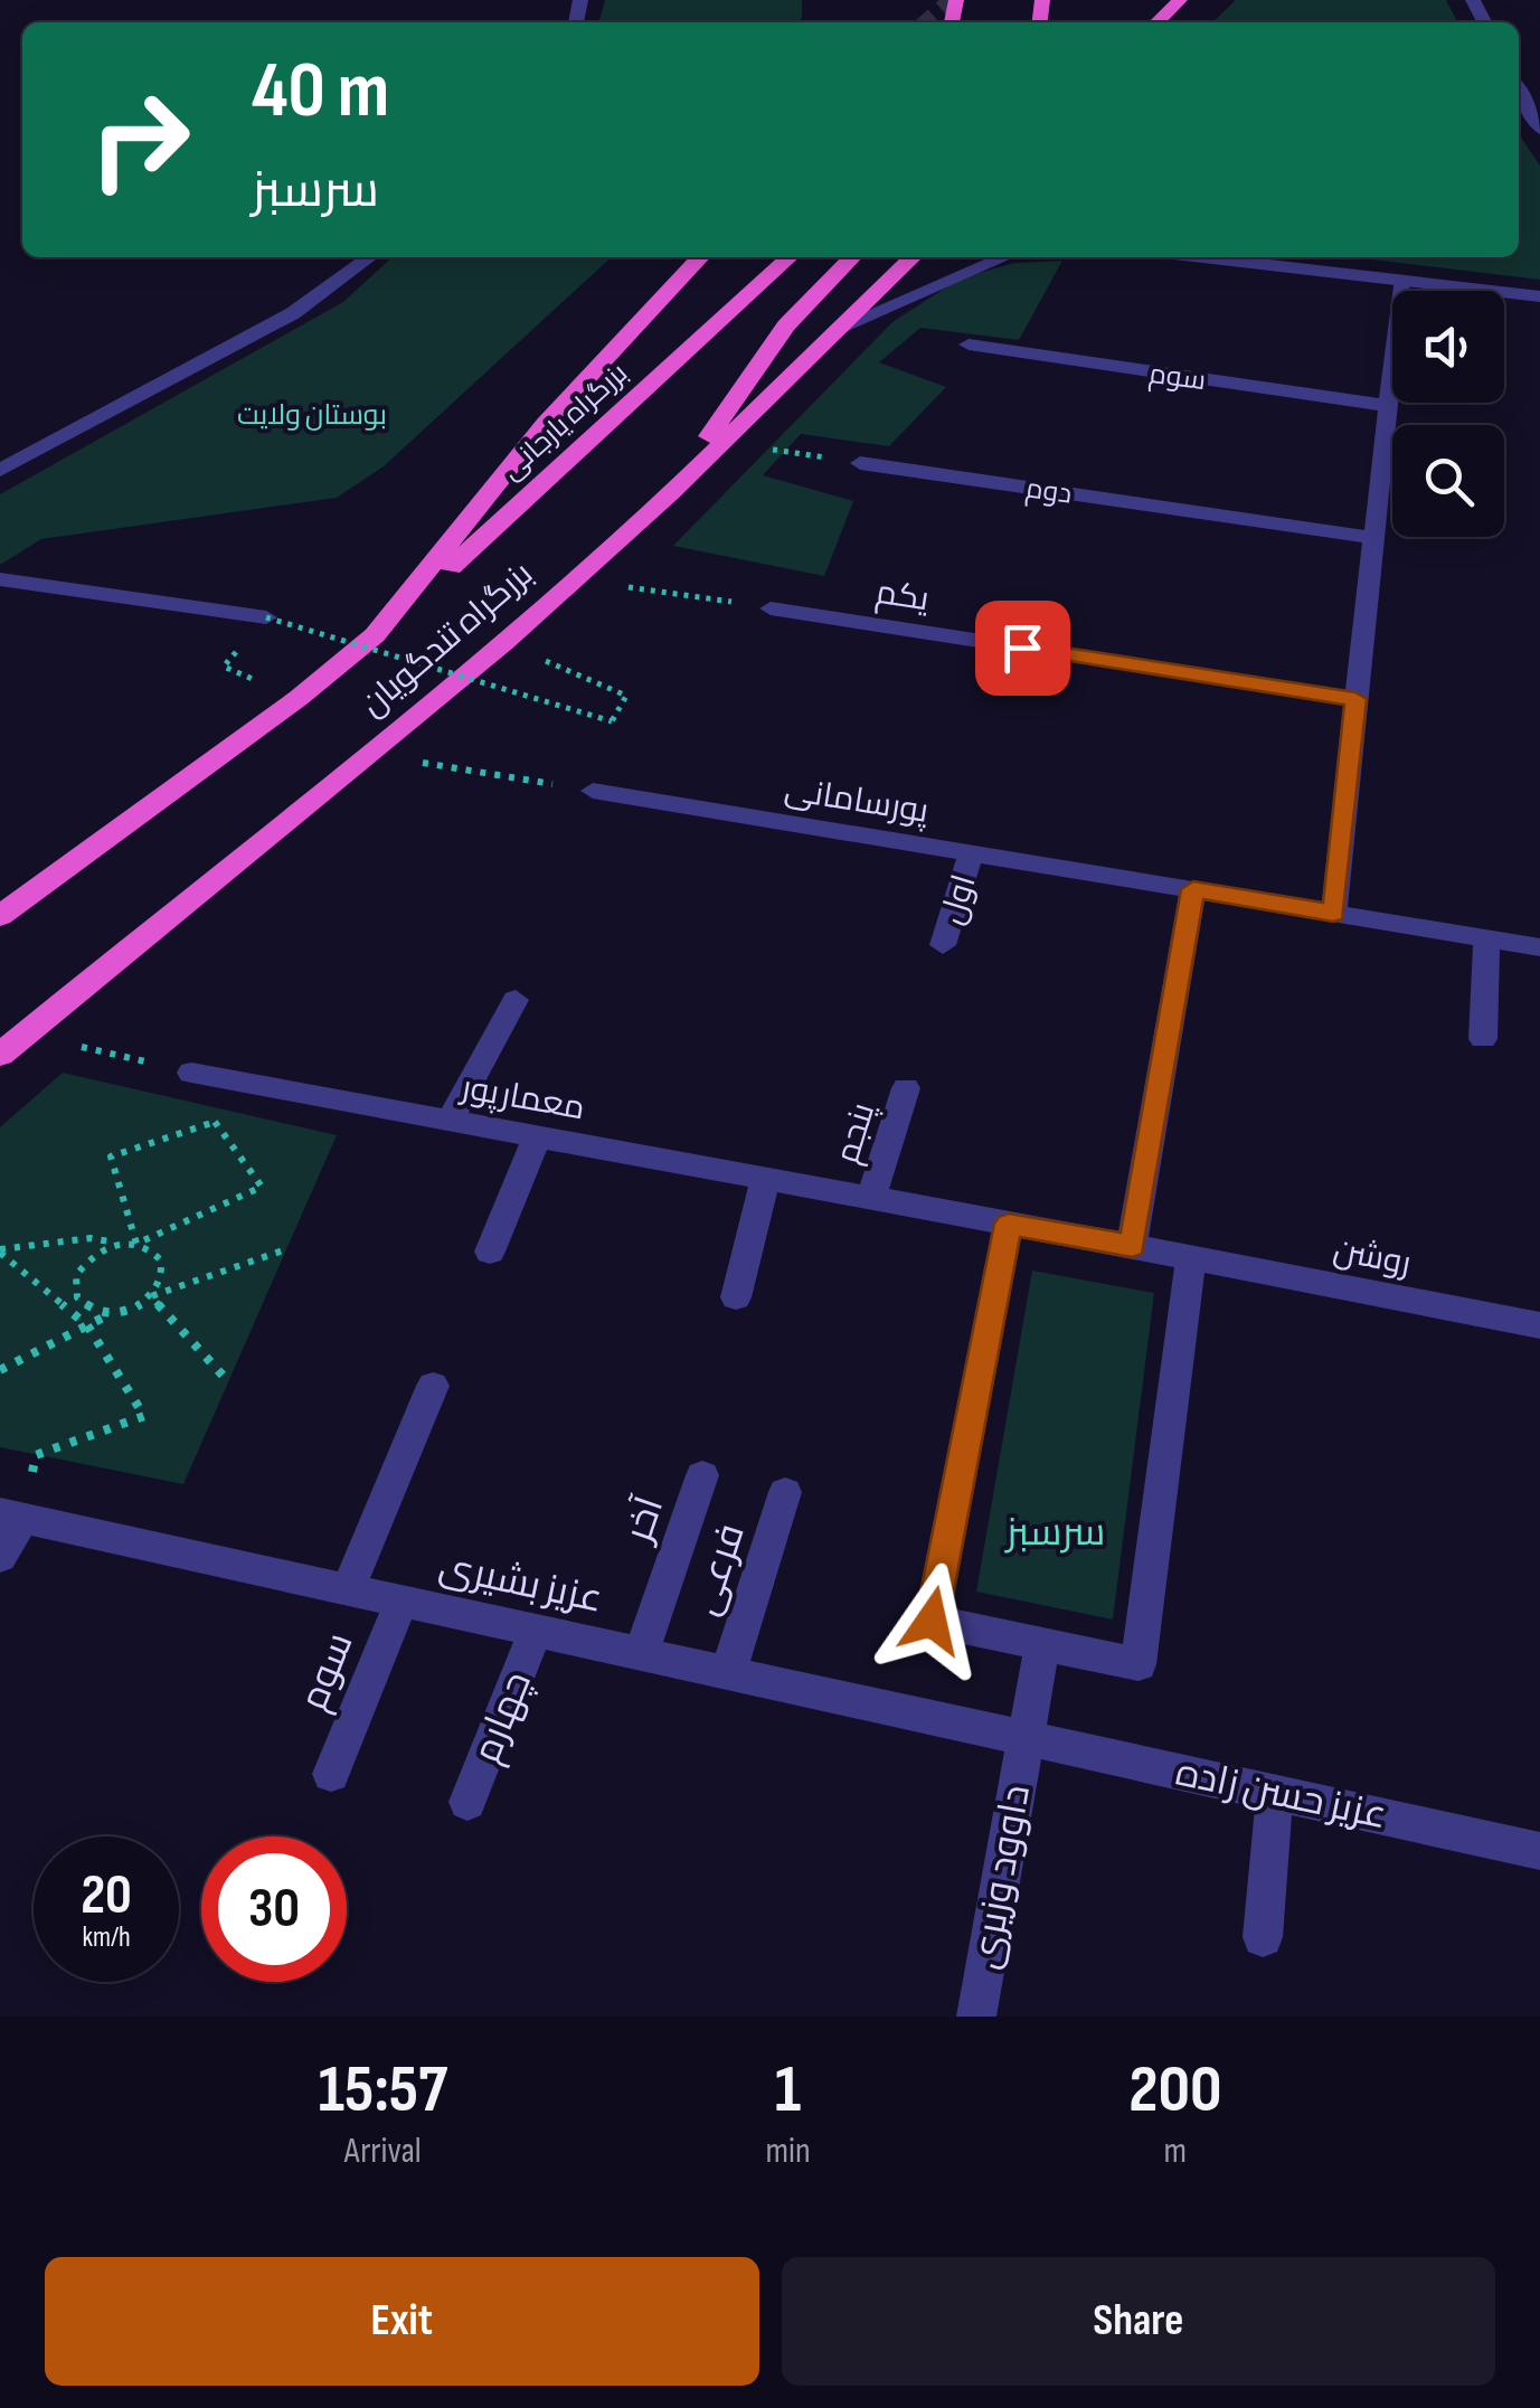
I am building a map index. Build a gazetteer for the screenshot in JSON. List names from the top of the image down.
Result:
{
  "streets": {
    "highway": ["بزرگراه یارجانی", "بزرگراه تندگویان"],
    "street": [
      "سوم",
      "دوم",
      "یکم",
      "پورسامانی",
      "اول",
      "معمارپور",
      "پنجم",
      "روشن",
      "آخر",
      "فرعی",
      "عزیز بشیری",
      "چهارم",
      "عزیز حسن زاده",
      "داوود وزیری"
    ]
  },
  "crossings": [
    ["سوم", "عزیز بشیری"],
    ["بزرگراه یارجانی", "بزرگراه تندگویان"],
    ["پورسامانی", "اول"],
    ["معمارپور", "پنجم"],
    ["آخر", "عزیز بشیری"],
    ["فرعی", "عزیز بشیری"],
    ["عزیز بشیری", "چهارم"],
    ["عزیز بشیری", "عزیز حسن زاده"],
    ["عزیز بشیری", "داوود وزیری"],
    ["عزیز حسن زاده", "داوود وزیری"]
  ],
  "parks": ["بوستان ولایت", "سرسبز"],
  "page": {
    "turn": ["40 m", "سرسبز"],
    "speed": "20 km/h",
    "limit": "30",
    "eta": [
      "15:57",
      "Arrival",
      "1",
      "min",
      "200",
      "m"
    ],
    "buttons": ["Exit", "Share"]
  }
}
